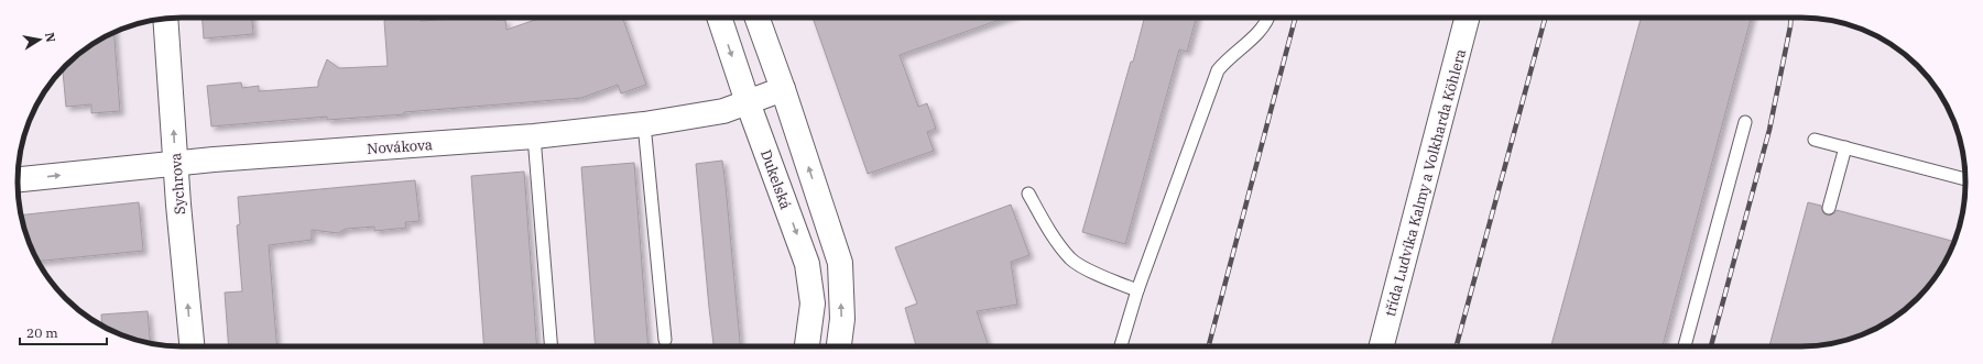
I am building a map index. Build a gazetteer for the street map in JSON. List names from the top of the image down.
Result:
{
  "streets": {
    "street": [
      "Novákova",
      "Dukelská",
      "třída Ludvíka Kalmy a Volkharda Köhlera",
      "Sychrova"
    ]
  },
  "crossings": [
    ["Novákova", "Dukelská"],
    ["Novákova", "Sychrova"]
  ],
  "one_way": ["Sychrova"],
  "scale_bar": "20 m",
  "north": "right"
}
